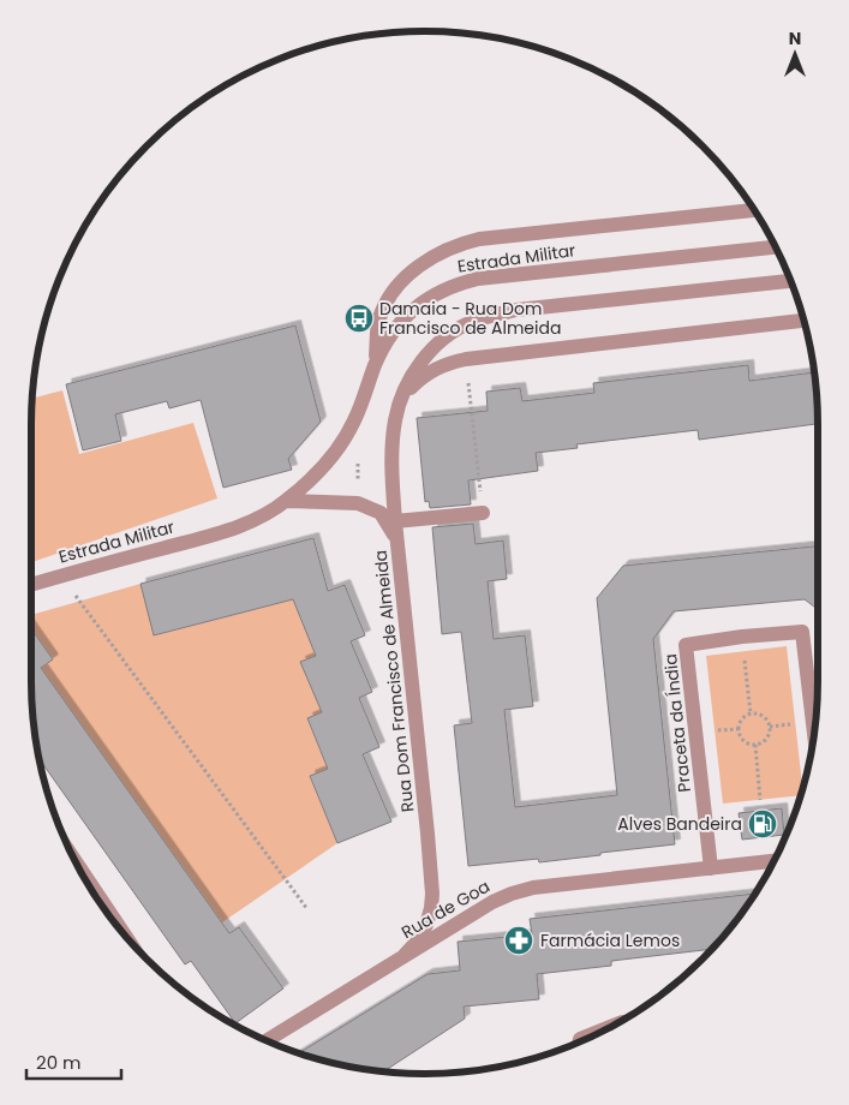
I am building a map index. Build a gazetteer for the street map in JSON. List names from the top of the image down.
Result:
{
  "streets": {
    "street": [
      "Estrada Militar",
      "Rua Dom Francisco de Almeida",
      "Praceta da Índia",
      "Rua de Goa"
    ]
  },
  "crossings": [
    ["Rua Dom Francisco de Almeida", "Rua de Goa"],
    ["Praceta da Índia", "Rua de Goa"]
  ],
  "places": {
    "bus stop": ["Damaia - Rua Dom Francisco de Almeida"],
    "fuel station": ["Alves Bandeira"],
    "pharmacy": ["Farmácia Lemos"]
  },
  "scale_bar": "20 m",
  "north": "top"
}
